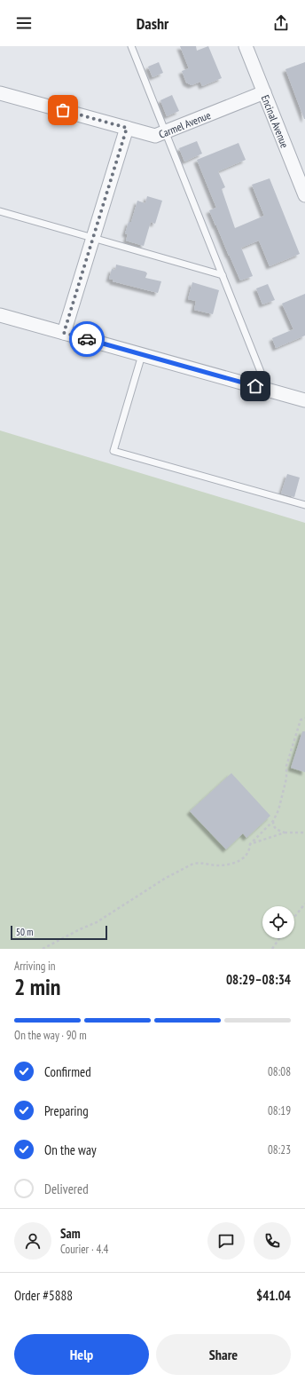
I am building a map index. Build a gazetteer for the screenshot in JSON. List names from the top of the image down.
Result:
{
  "streets": {
    "street": ["Encinal Avenue", "Carmel Avenue"]
  },
  "crossings": [
    ["Encinal Avenue", "Carmel Avenue"]
  ],
  "scale_bar": "50 m",
  "page": {
    "header": "Dashr",
    "scale": "50 m",
    "heading": ["2 min", "Arriving in", "08:29–08:34"],
    "panel": [
      "Sam",
      "Courier · 4.4",
      "Order #5888",
      "$41.04"
    ],
    "bar": "On the way · 90 m",
    "list": [
      ["Confirmed", "08:08"],
      ["Preparing", "08:19"],
      ["On the way", "08:23"],
      "Delivered"
    ],
    "buttons": ["Help", "Share"]
  }
}
